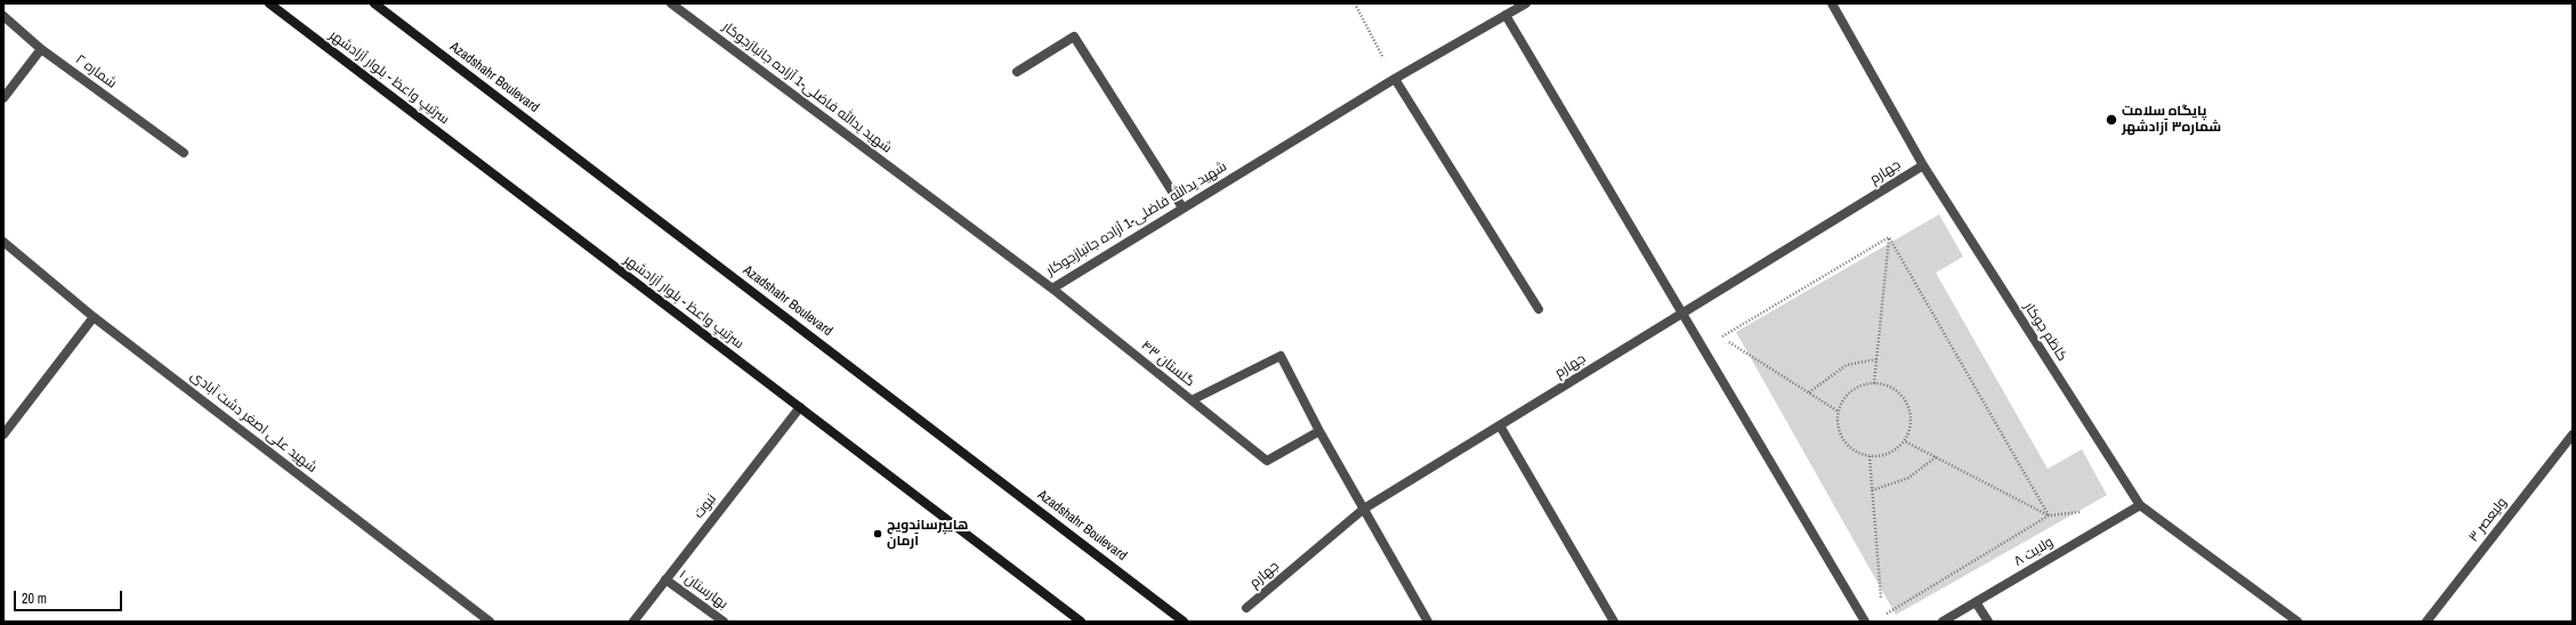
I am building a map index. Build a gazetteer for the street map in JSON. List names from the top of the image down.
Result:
{
  "streets": {
    "main road": ["سرتیپ واعظ - بلوار آزادشهر", "Azadshahr Boulevard"],
    "street": [
      "شماره ۲",
      "شهید یدالله فاضلی-1 آزاده جانبازجوکار",
      "جهارم",
      "کاظم جوکار",
      "گلستان ۴۳",
      "شهید علی اصغر دشت آبادی",
      "نبوت",
      "ولیعصر ۳",
      "ولایت ۸",
      "بهارستان ۱"
    ]
  },
  "crossings": [
    ["سرتیپ واعظ - بلوار آزادشهر", "نبوت"],
    ["شهید یدالله فاضلی-1 آزاده جانبازجوکار", "گلستان ۴۳"],
    ["جهارم", "کاظم جوکار"],
    ["کاظم جوکار", "ولایت ۸"],
    ["نبوت", "بهارستان ۱"]
  ],
  "places": ["پایگاه سلامت شماره۳ آزادشهر", "هایپرساندویچ آرمان"],
  "scale_bar": "20 m"
}
